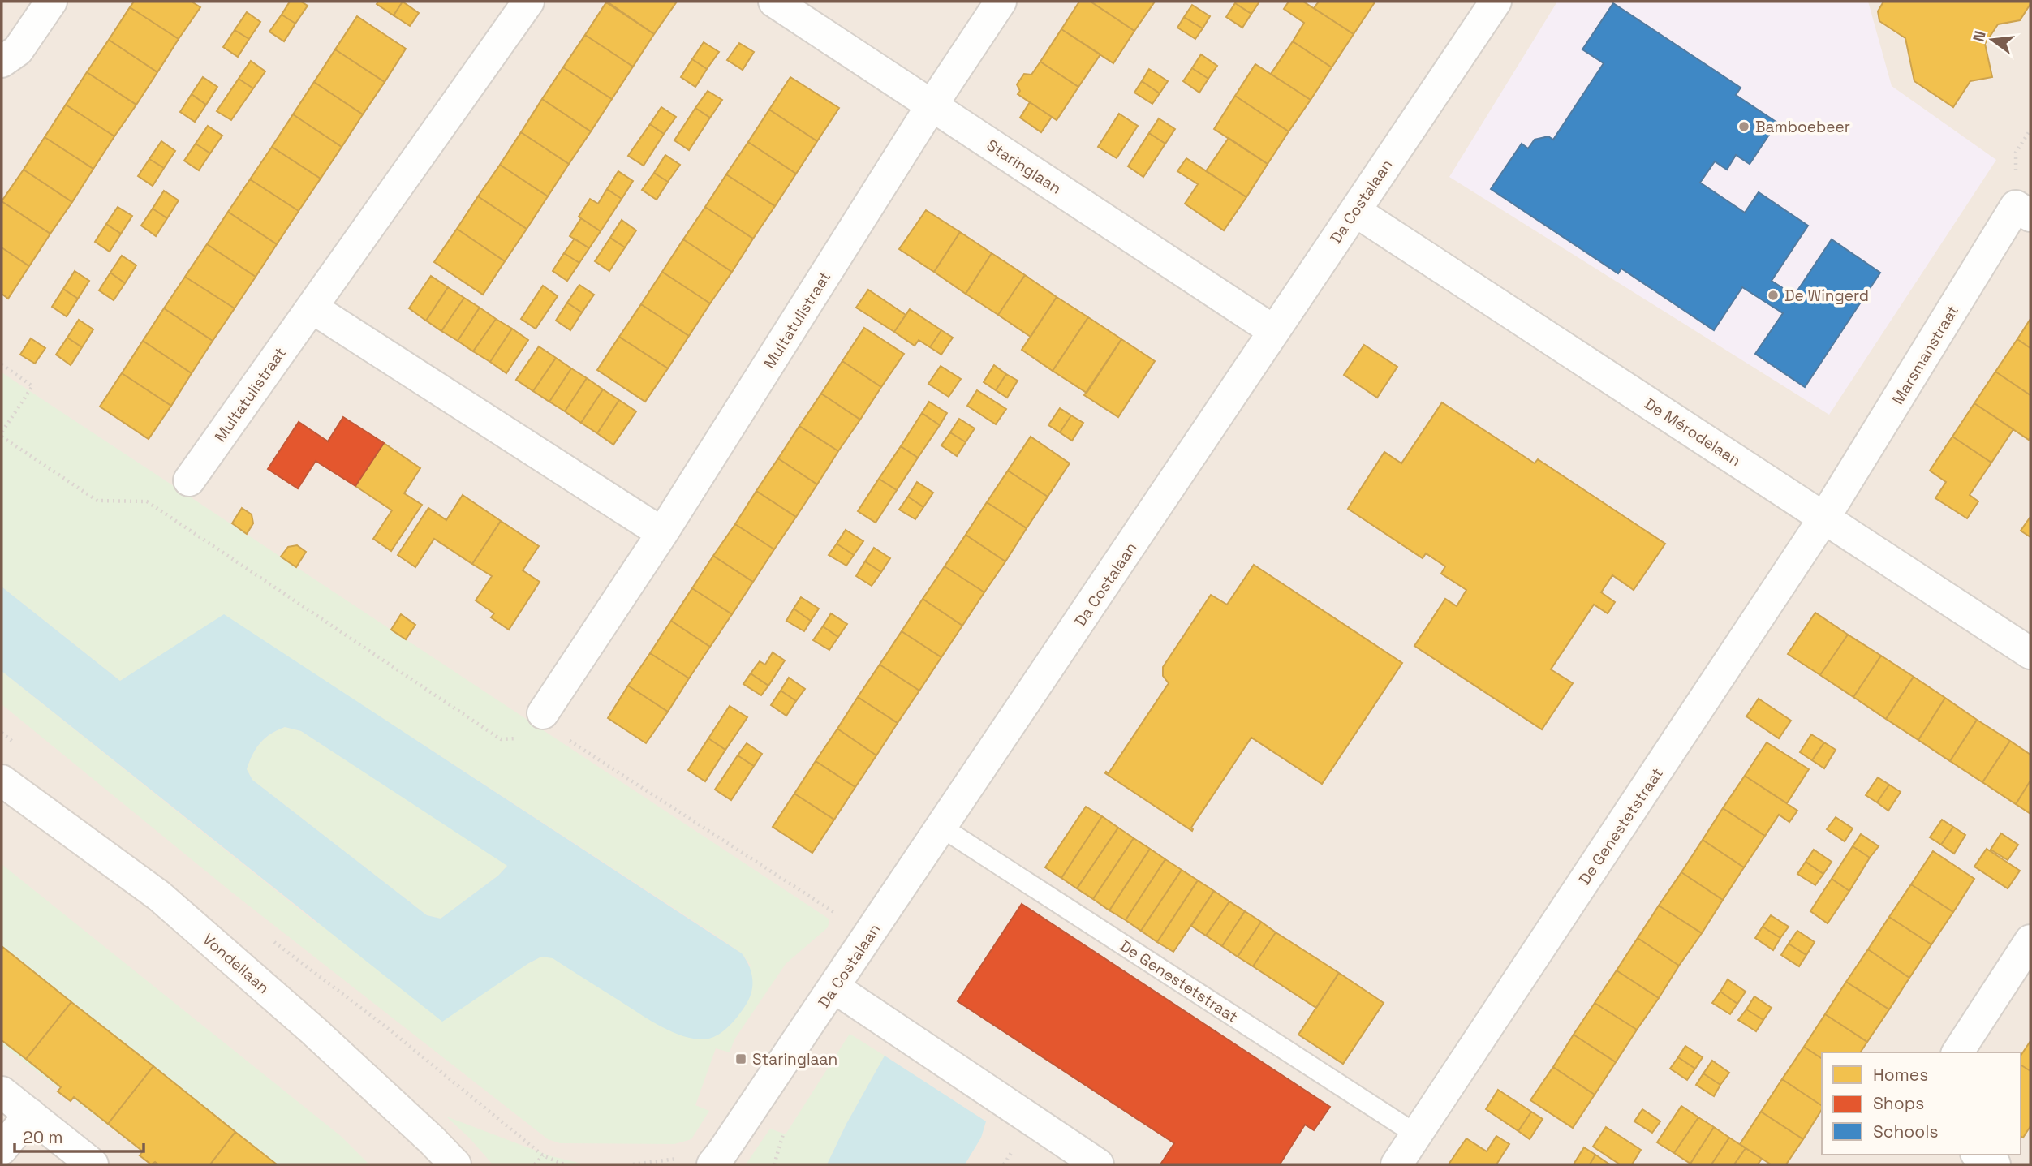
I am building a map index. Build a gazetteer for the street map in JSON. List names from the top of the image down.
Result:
{
  "streets": {
    "street": [
      "Staringlaan",
      "Da Costalaan",
      "Multatulistraat",
      "Marsmanstraat",
      "De Mérodelaan",
      "De Genestetstraat",
      "Vondellaan"
    ]
  },
  "crossings": [
    ["Staringlaan", "Da Costalaan"],
    ["Staringlaan", "Multatulistraat"],
    ["Da Costalaan", "De Mérodelaan"],
    ["Da Costalaan", "De Genestetstraat"],
    ["Marsmanstraat", "De Mérodelaan"],
    ["Marsmanstraat", "De Genestetstraat"],
    ["De Mérodelaan", "De Genestetstraat"]
  ],
  "places": {
    "other": ["Bamboebeer", "De Wingerd"],
    "transit": ["Staringlaan"]
  },
  "legend": ["Homes", "Shops", "Schools"],
  "scale_bar": "20 m",
  "north": "left"
}
